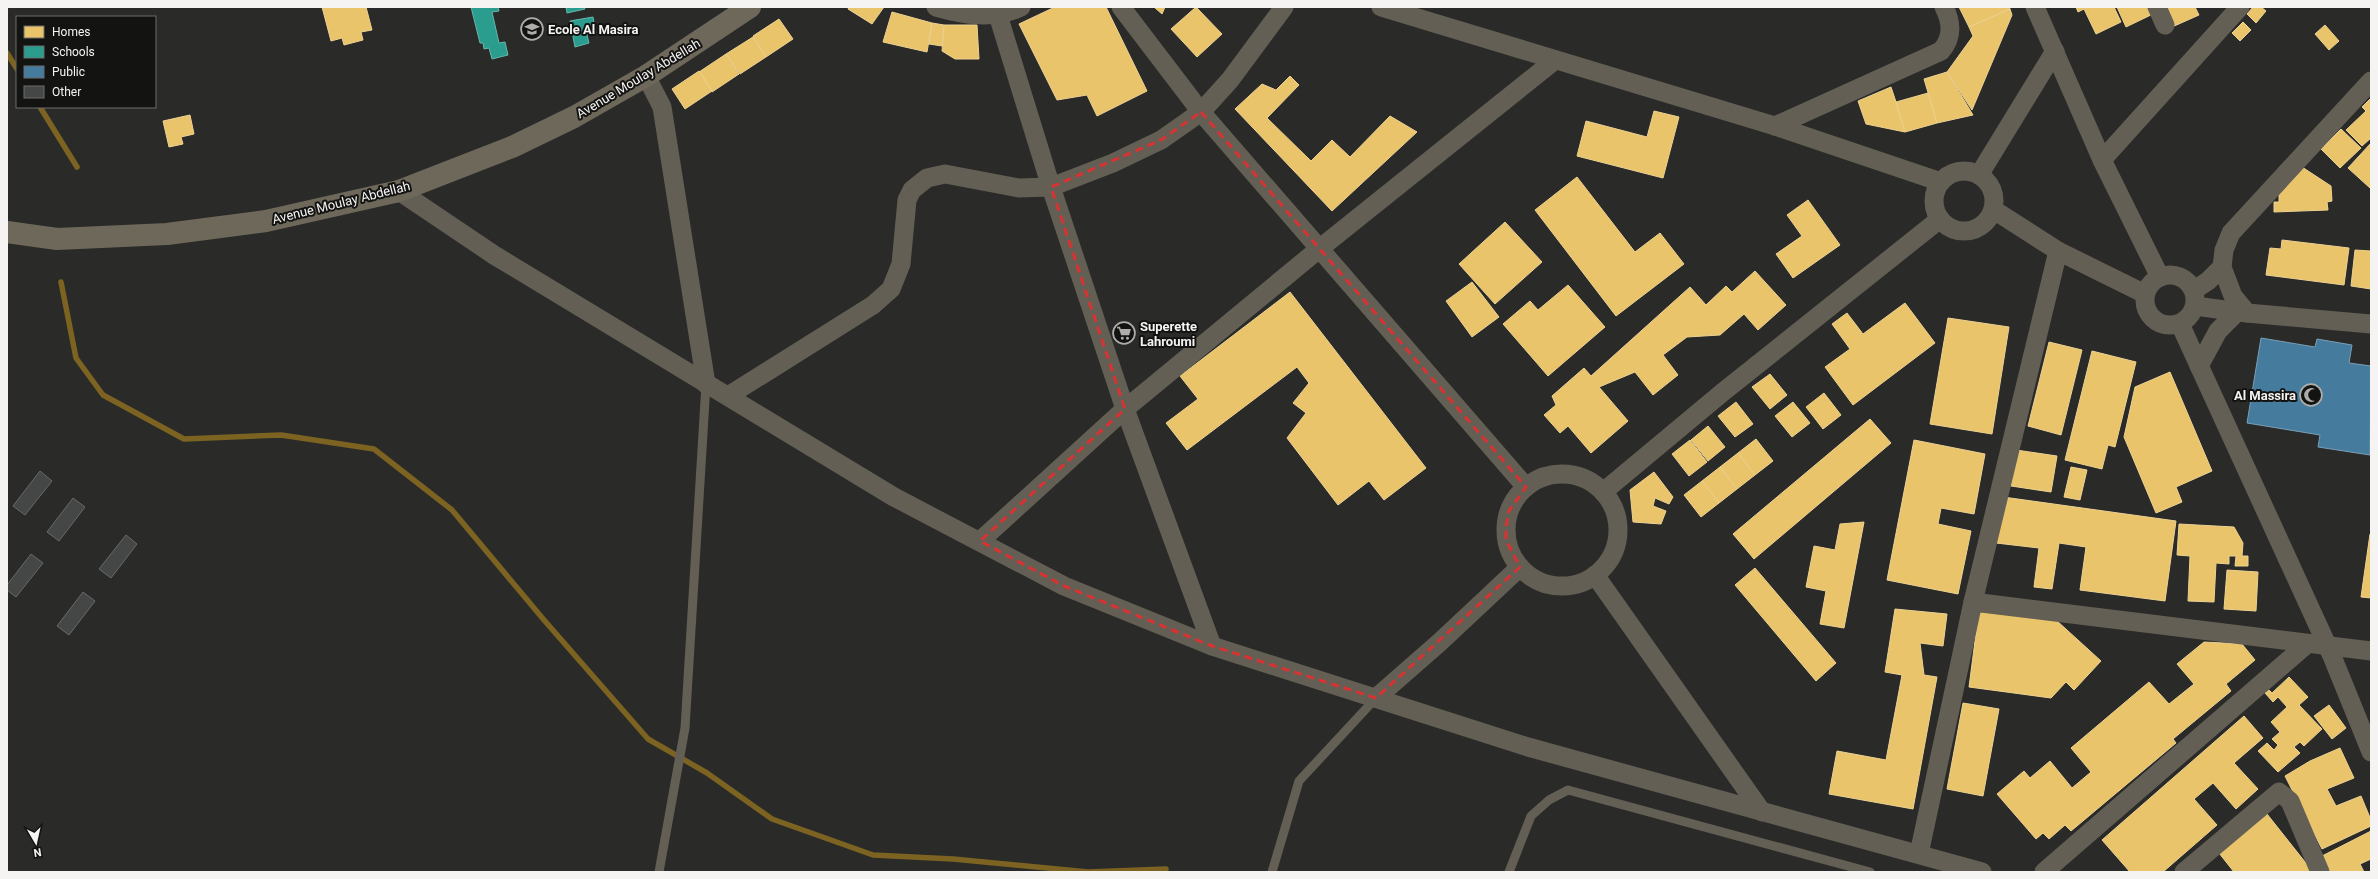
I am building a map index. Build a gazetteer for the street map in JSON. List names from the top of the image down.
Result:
{
  "streets": {
    "main road": ["Avenue Moulay Abdellah"]
  },
  "places": {
    "school or university": ["Ecole Al Masira"],
    "supermarket": ["Superette Lahroumi"],
    "mosque": ["Al Massira"]
  },
  "legend": [
    "Homes",
    "Schools",
    "Public",
    "Other"
  ],
  "north": "bottom"
}
